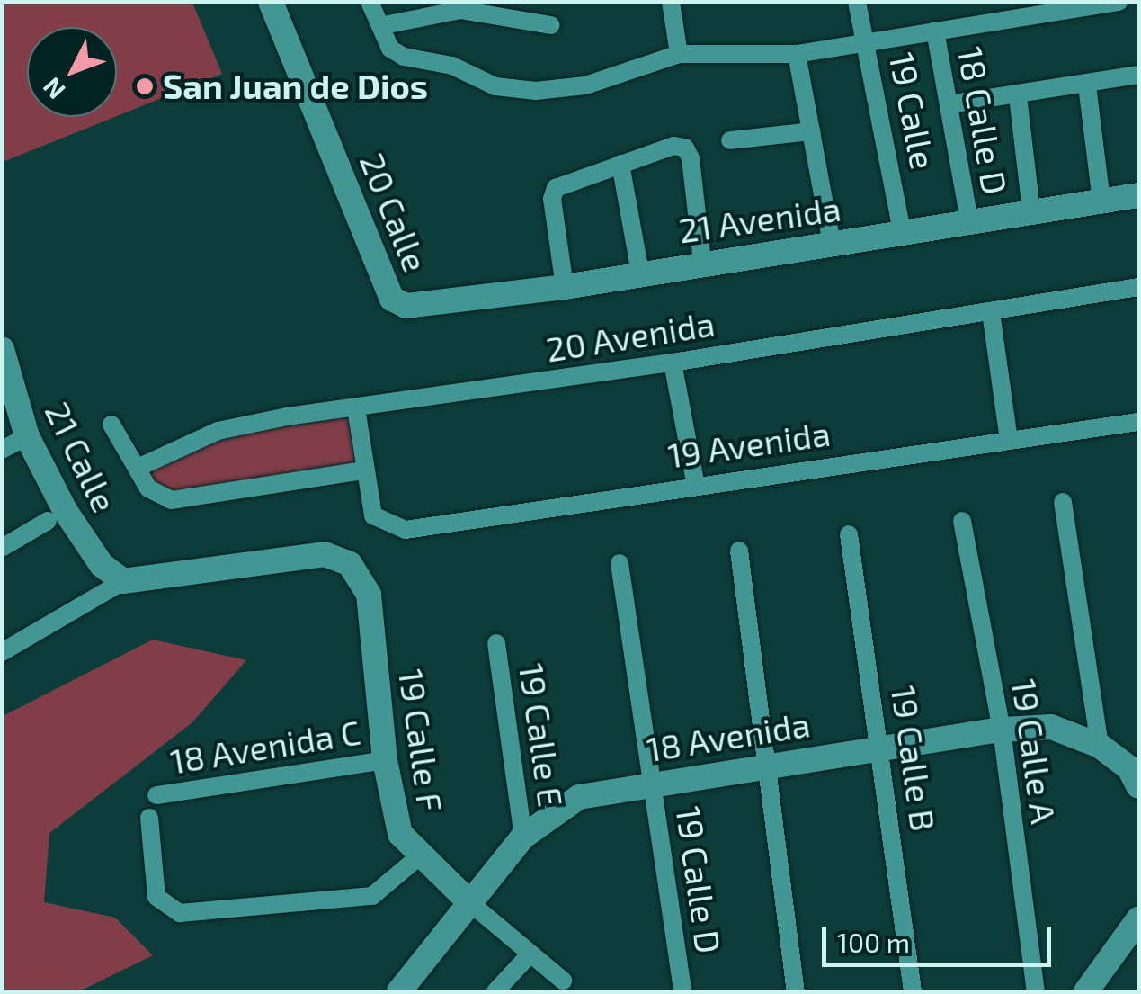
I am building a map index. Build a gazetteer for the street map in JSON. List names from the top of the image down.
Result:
{
  "streets": {
    "street": [
      "19 Calle",
      "18 Calle D",
      "20 Calle",
      "21 Avenida",
      "20 Avenida",
      "19 Avenida",
      "21 Calle",
      "19 Calle E",
      "18 Avenida",
      "19 Calle F",
      "18 Avenida C",
      "19 Calle A",
      "19 Calle B",
      "19 Calle D"
    ]
  },
  "crossings": [
    ["19 Calle", "21 Avenida"],
    ["18 Calle D", "21 Avenida"],
    ["20 Calle", "21 Avenida"],
    ["20 Avenida", "21 Calle"],
    ["19 Avenida", "21 Calle"],
    ["21 Calle", "19 Calle F"],
    ["19 Calle E", "18 Avenida"],
    ["18 Avenida", "19 Calle F"],
    ["18 Avenida", "19 Calle A"],
    ["18 Avenida", "19 Calle B"],
    ["18 Avenida", "19 Calle D"],
    ["19 Calle F", "18 Avenida C"]
  ],
  "places": ["San Juan de Dios"],
  "scale_bar": "100 m",
  "north": "bottom left"
}
